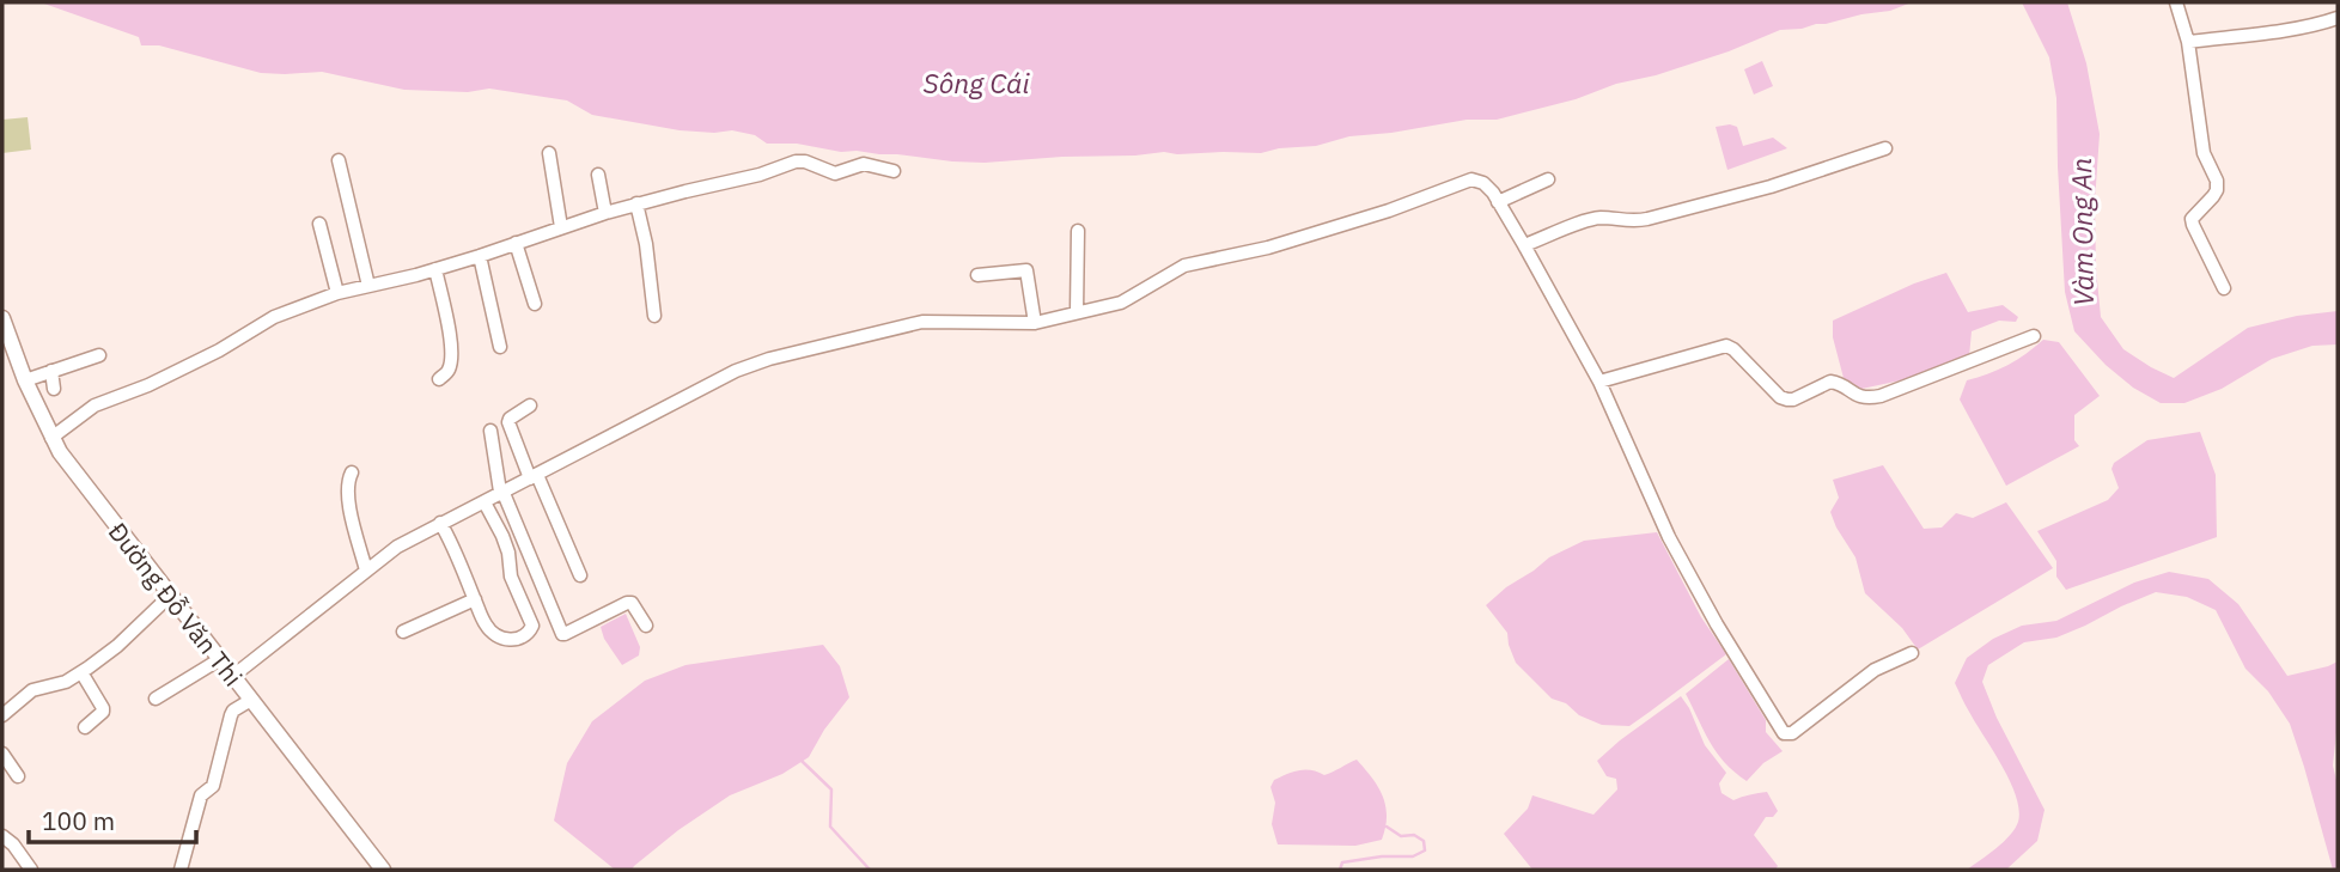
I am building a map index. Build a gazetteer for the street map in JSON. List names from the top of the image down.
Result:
{
  "streets": {
    "street": ["Đường Đỗ Văn Thi"]
  },
  "water": ["Sông Cái", "Vàm Ong An"],
  "scale_bar": "100 m"
}
